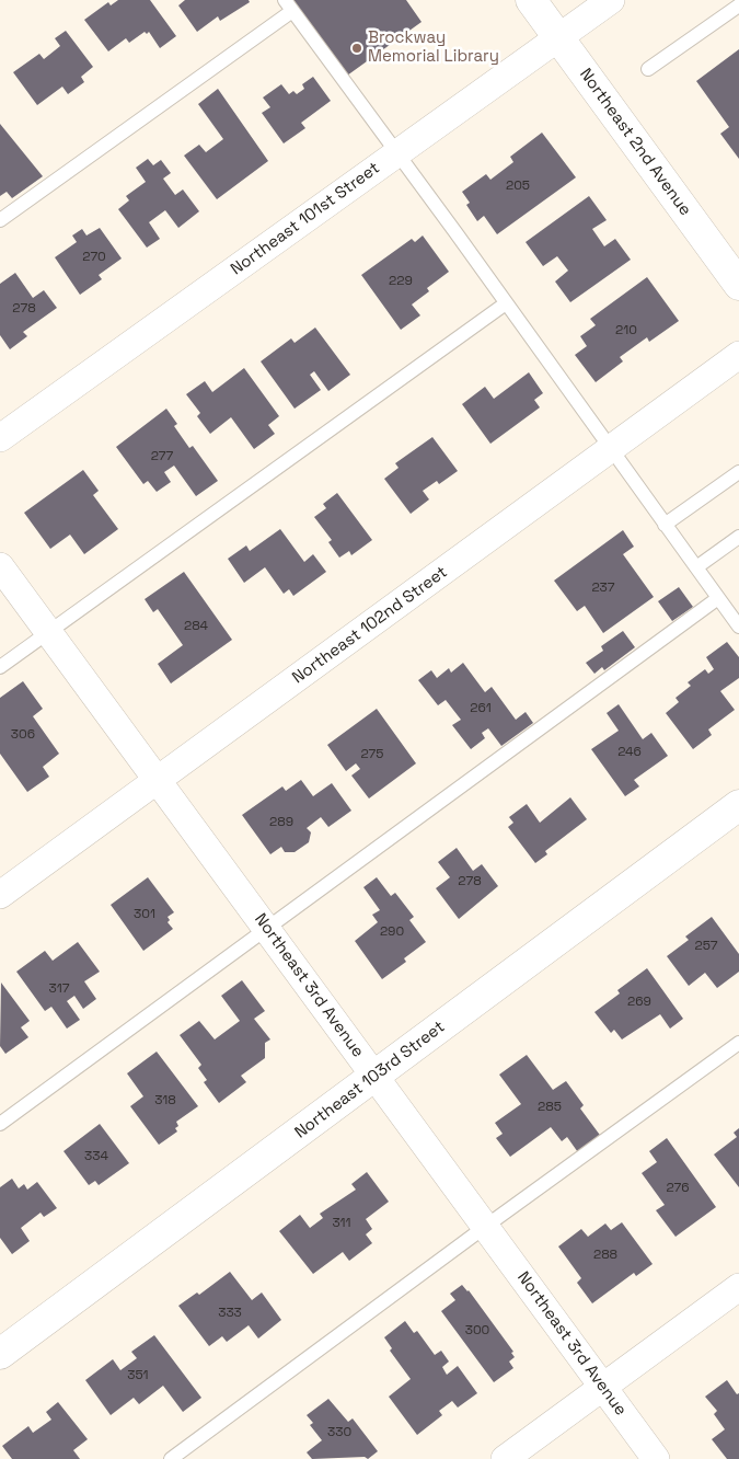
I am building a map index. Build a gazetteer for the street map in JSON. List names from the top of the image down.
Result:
{
  "streets": {
    "main road": ["Northeast 2nd Avenue", "Northeast 103rd Street"],
    "street": ["Northeast 101st Street", "Northeast 102nd Street", "Northeast 3rd Avenue"]
  },
  "crossings": [
    ["Northeast 2nd Avenue", "Northeast 101st Street"],
    ["Northeast 102nd Street", "Northeast 3rd Avenue"],
    ["Northeast 3rd Avenue", "Northeast 103rd Street"]
  ],
  "places": ["Brockway Memorial Library"],
  "house_numbers": [
    "205",
    "270",
    "229",
    "278",
    "210",
    "277",
    "237",
    "284",
    "261",
    "306",
    "246",
    "275",
    "289",
    "278",
    "301",
    "290",
    "257",
    "317",
    "269",
    "318",
    "285",
    "334",
    "276",
    "311",
    "288",
    "333",
    "300",
    "351",
    "330"
  ]
}
